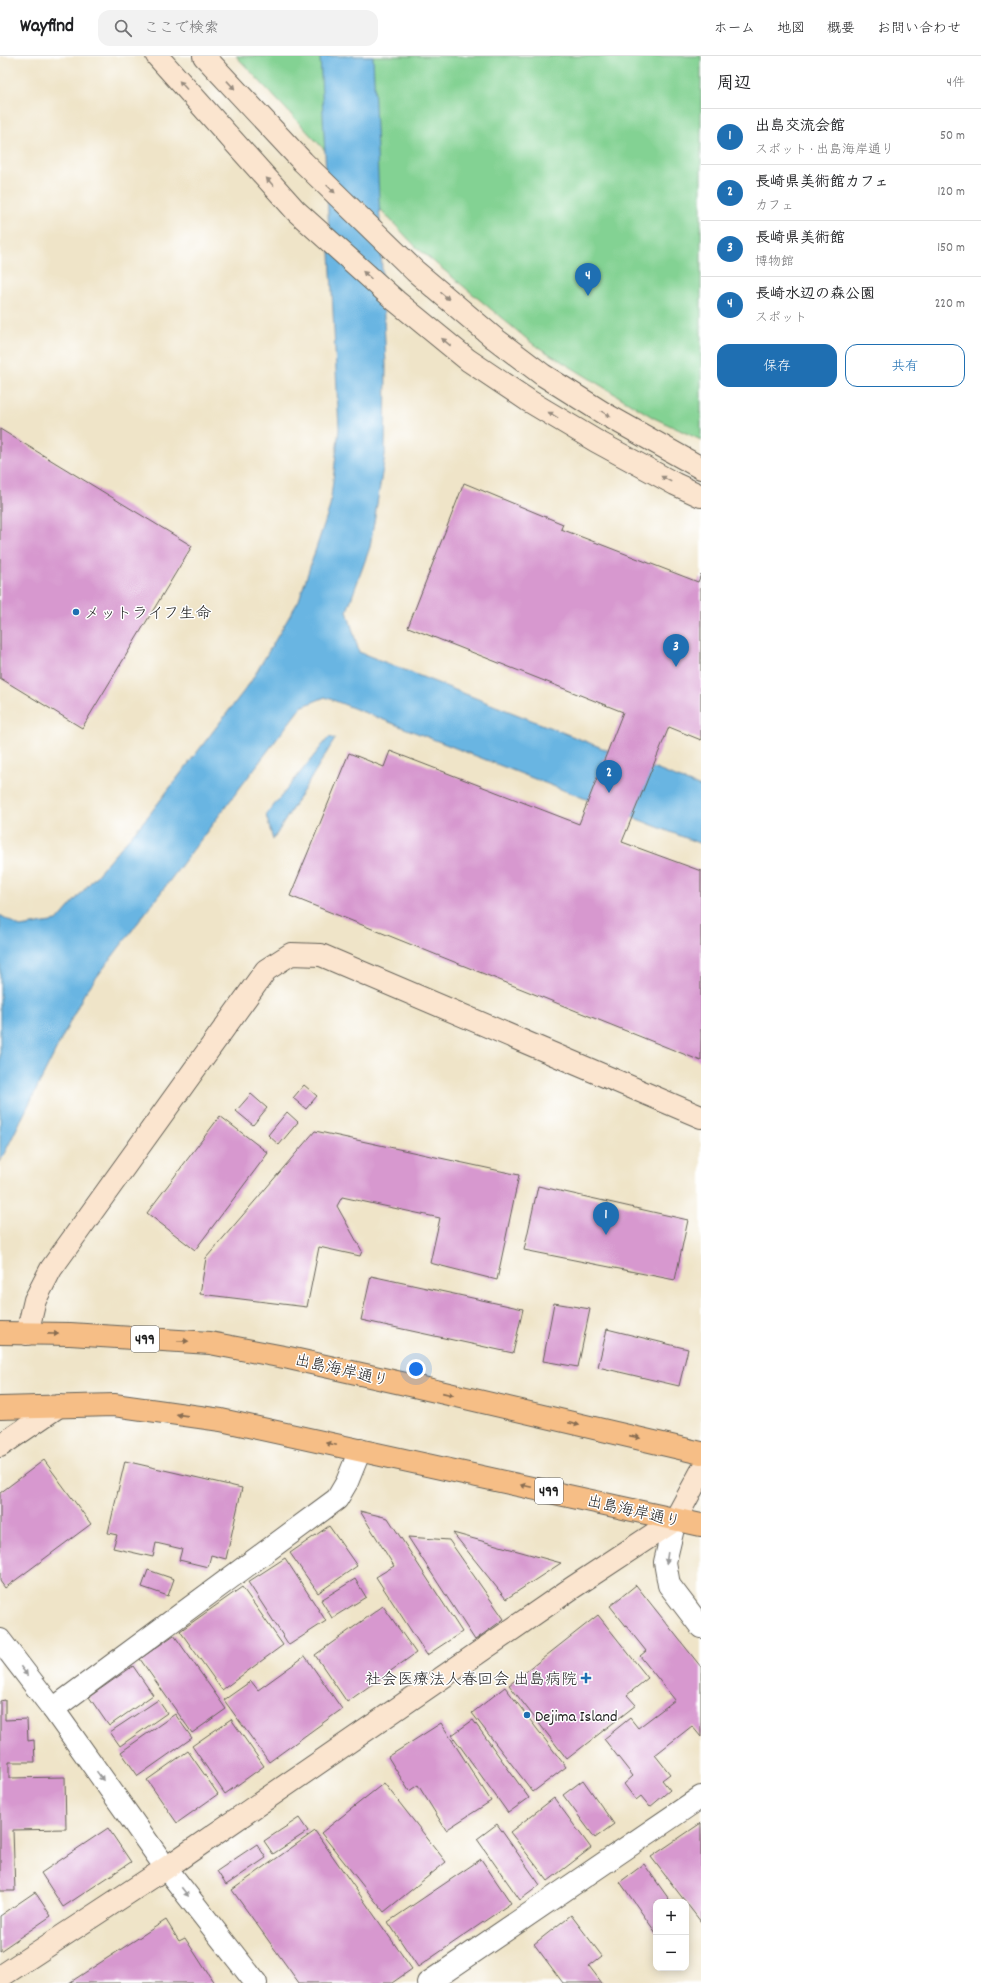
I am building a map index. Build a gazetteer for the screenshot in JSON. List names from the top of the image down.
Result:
{
  "streets": {
    "highway": ["499", "出島海岸通り"]
  },
  "places": {
    "other": ["メットライフ生命", "Dejima Island"],
    "health": ["社会医療法人春回会 出島病院"]
  },
  "page": {
    "header": "Wayfind",
    "search": "ここで検索",
    "nav": [
      "ホーム",
      "地図",
      "概要",
      "お問い合わせ"
    ],
    "heading": ["周辺", "4件"],
    "list": [
      {
        "mark": "1",
        "name": "出島交流会館",
        "note": "スポット · 出島海岸通り",
        "value": "50 m"
      },
      {
        "mark": "2",
        "name": "長崎県美術館カフェ",
        "note": "カフェ",
        "value": "120 m"
      },
      {
        "mark": "3",
        "name": "長崎県美術館",
        "note": "博物館",
        "value": "150 m"
      },
      {
        "mark": "4",
        "name": "長崎水辺の森公園",
        "note": "スポット",
        "value": "220 m"
      }
    ],
    "pins": [
      "4",
      "3",
      "2",
      "1"
    ],
    "buttons": ["保存", "共有"],
    "map_buttons": ["+", "−"]
  }
}
